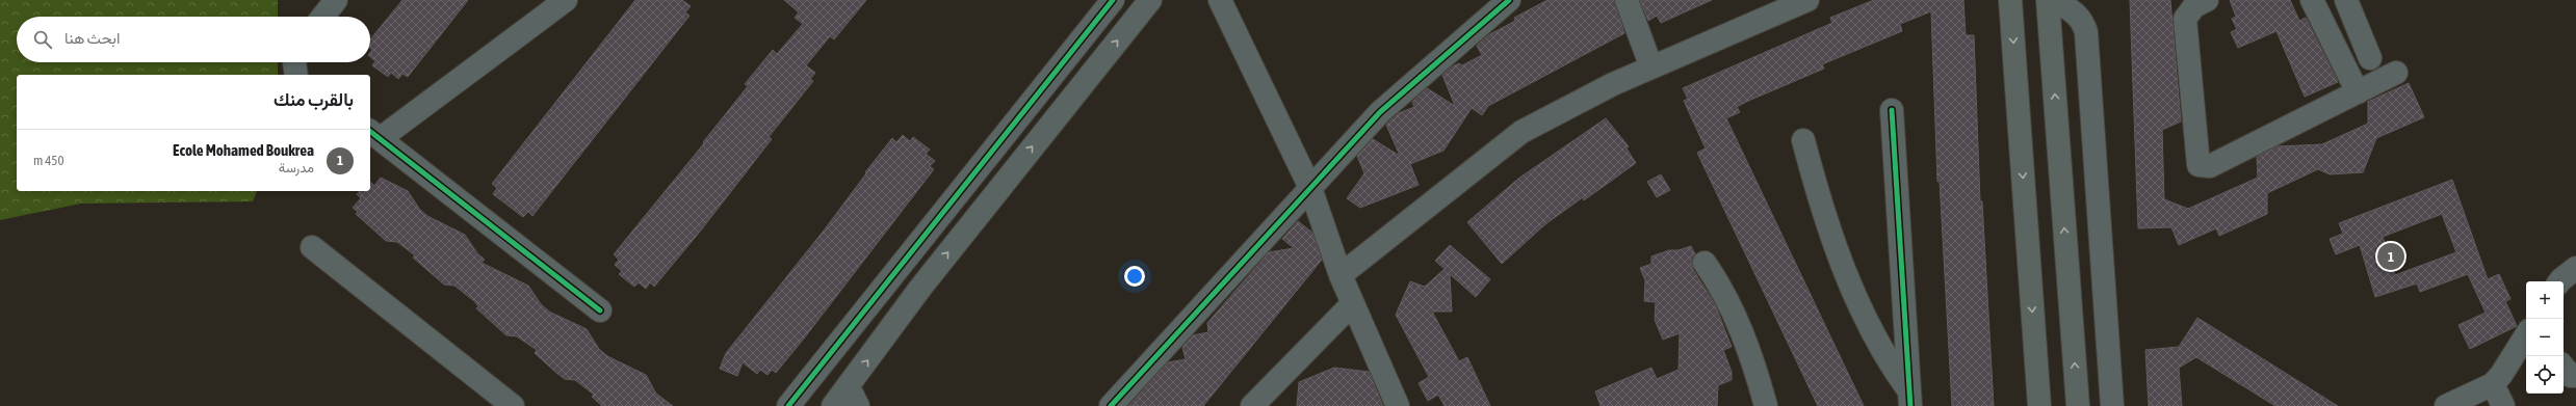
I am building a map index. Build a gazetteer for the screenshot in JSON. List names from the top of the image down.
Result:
{
  "page": {
    "search": "ابحث هنا",
    "heading": "بالقرب منك",
    "list": [
      {
        "mark": "1",
        "name": "Ecole Mohamed Boukrea",
        "note": "مدرسة",
        "value": "450 m"
      }
    ],
    "pins": "1",
    "map_buttons": ["+", "−"]
  }
}
